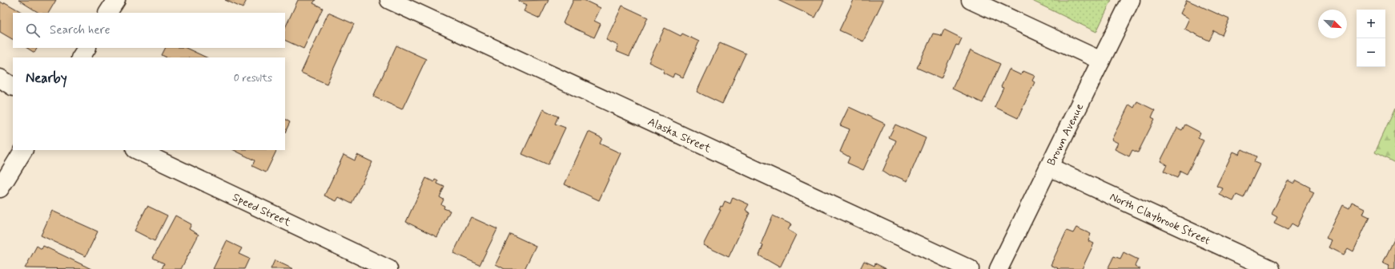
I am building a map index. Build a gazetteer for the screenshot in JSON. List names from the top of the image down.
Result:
{
  "streets": {
    "street": [
      "Alaska Street",
      "Brown Avenue",
      "Speed Street",
      "North Claybrook Street"
    ]
  },
  "crossings": [
    ["Brown Avenue", "North Claybrook Street"]
  ],
  "north": "bottom right",
  "page": {
    "map_buttons": ["+", "−"],
    "search": "Search here",
    "heading": ["Nearby", "0 results"]
  }
}
